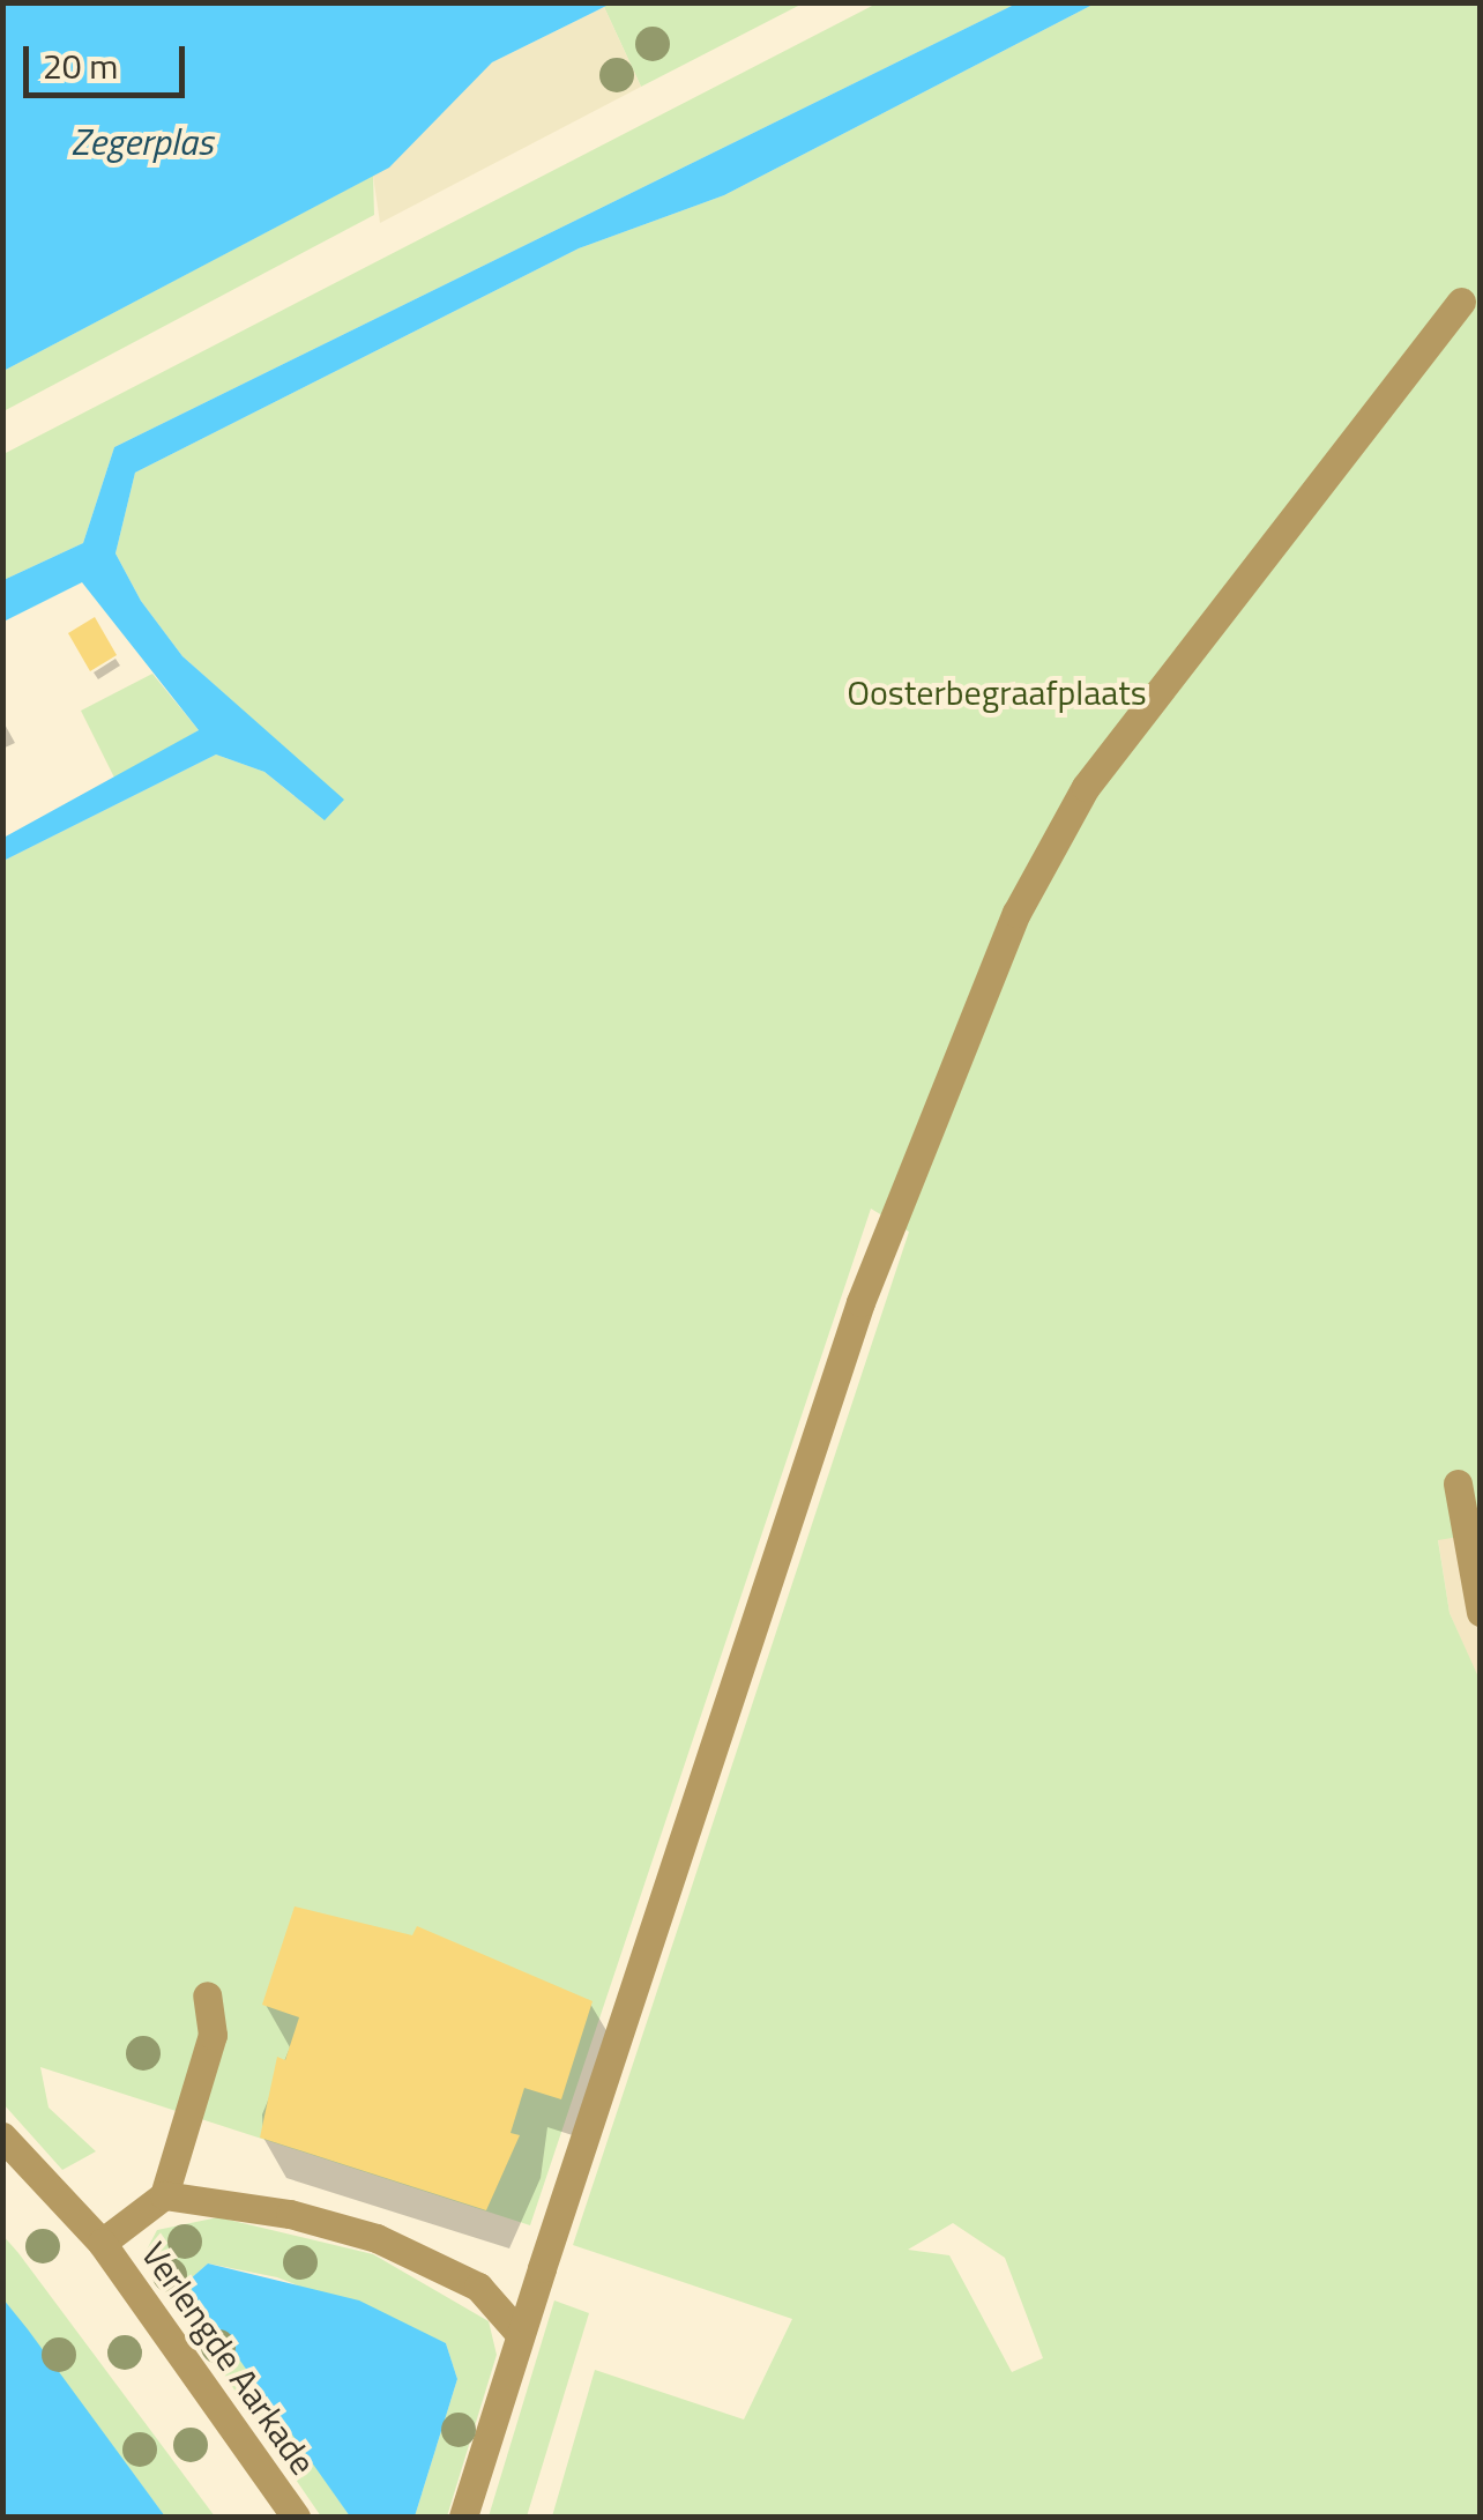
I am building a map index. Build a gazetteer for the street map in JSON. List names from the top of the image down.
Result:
{
  "streets": {
    "street": ["Verlengde Aarkade"]
  },
  "water": ["Zegerplas"],
  "parks": ["Oosterbegraafplaats"],
  "scale_bar": "20 m"
}
